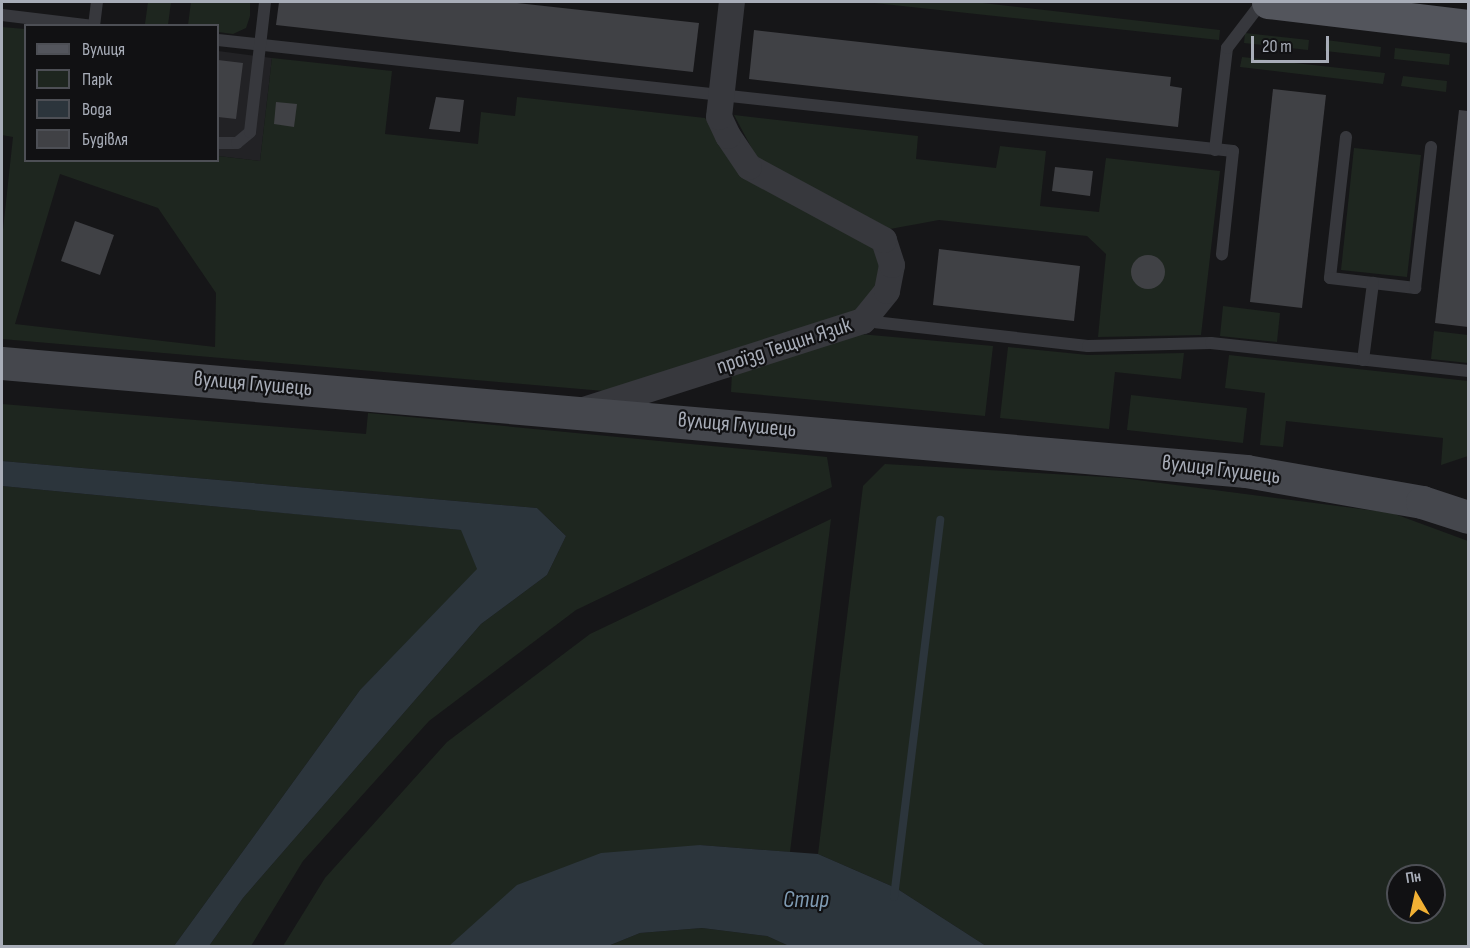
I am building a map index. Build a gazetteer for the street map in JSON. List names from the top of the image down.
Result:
{
  "streets": {
    "street": ["проїзд Тещин Язик", "вулиця Глушець"]
  },
  "crossings": [
    ["проїзд Тещин Язик", "вулиця Глушець"]
  ],
  "water": ["Стир"],
  "legend": [
    "Вулиця",
    "Парк",
    "Вода",
    "Будівля"
  ],
  "scale_bar": "20 m",
  "north": "top"
}
